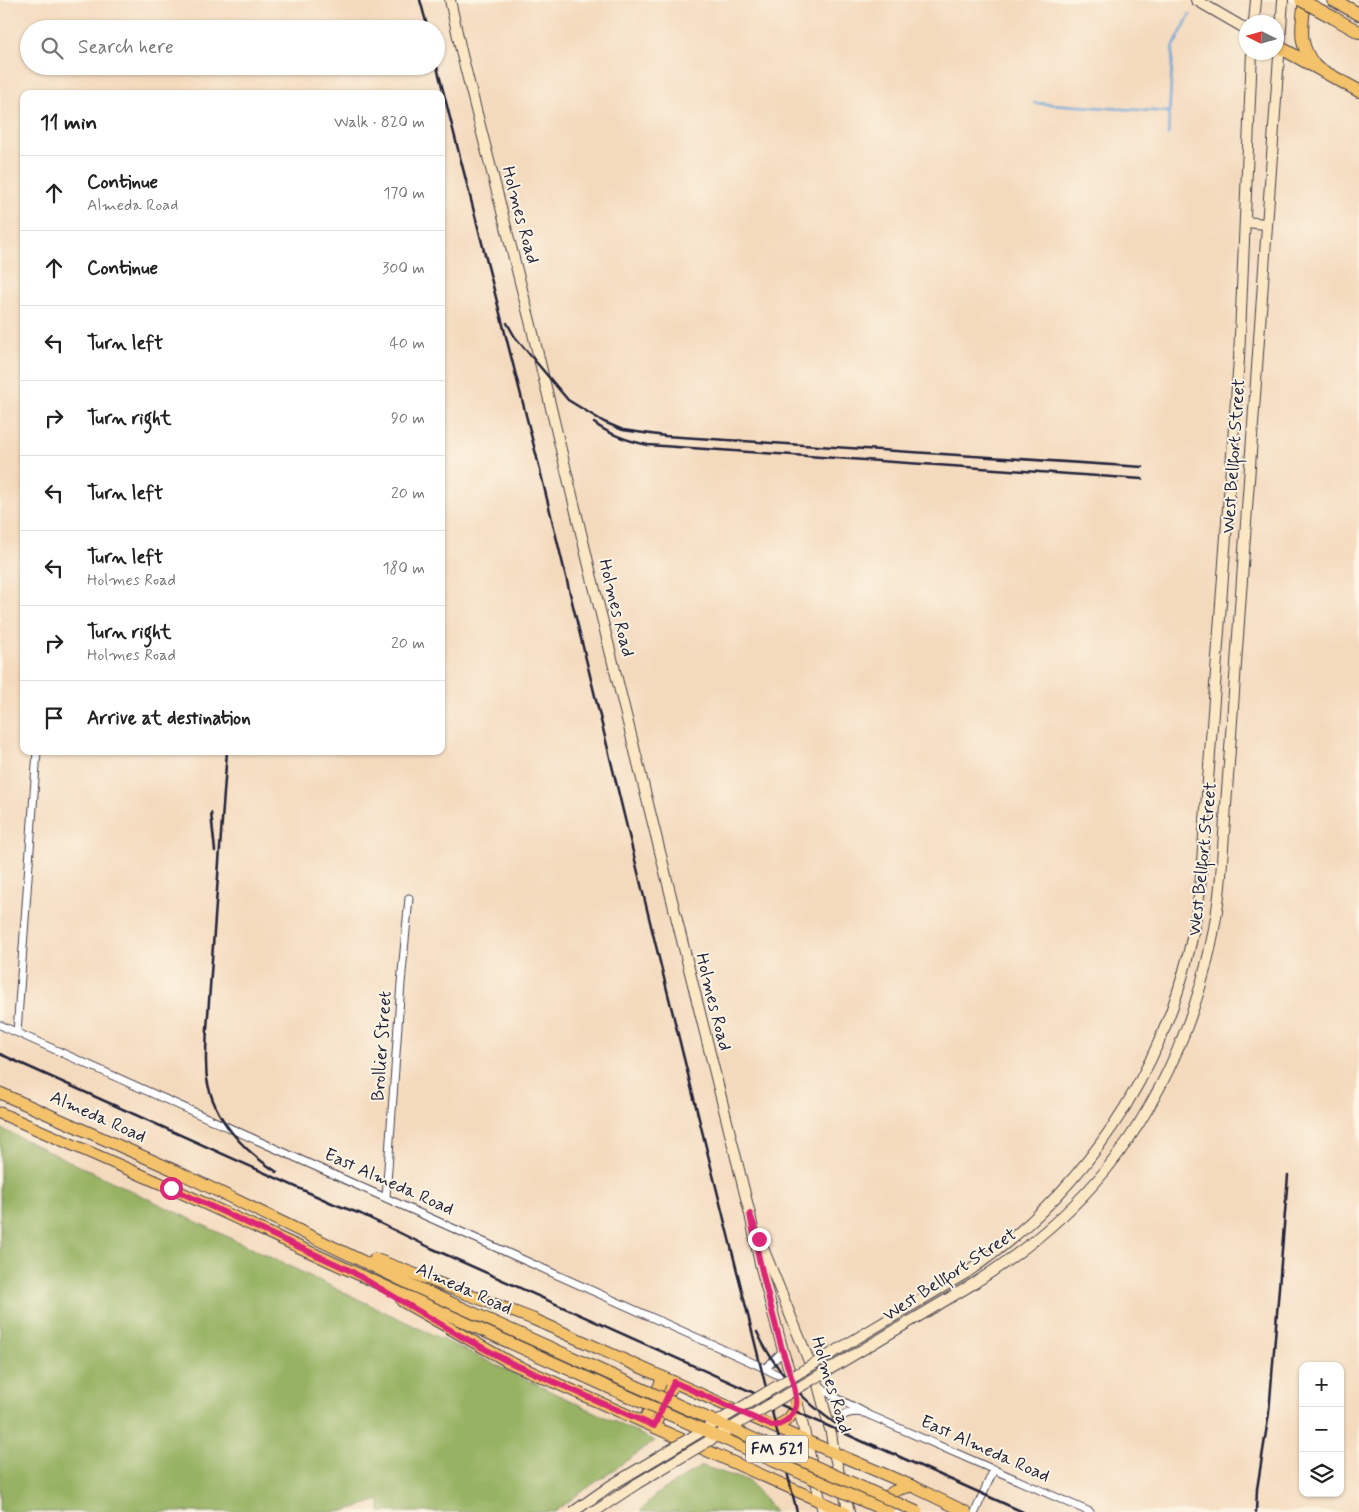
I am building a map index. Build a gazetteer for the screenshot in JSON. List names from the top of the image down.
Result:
{
  "streets": {
    "main road": [
      "Holmes Road",
      "West Bellfort Street",
      "Almeda Road",
      "FM 521"
    ],
    "street": ["Brollier Street", "East Almeda Road"]
  },
  "crossings": [
    ["Holmes Road", "East Almeda Road"],
    ["Brollier Street", "East Almeda Road"]
  ],
  "north": "left",
  "page": {
    "search": "Search here",
    "heading": ["11 min", "Walk · 820 m"],
    "list": [
      ["Continue", "Almeda Road", "170 m"],
      ["Continue", "300 m"],
      ["Turn left", "40 m"],
      ["Turn right", "90 m"],
      ["Turn left", "20 m"],
      ["Turn left", "Holmes Road", "180 m"],
      ["Turn right", "Holmes Road", "20 m"],
      "Arrive at destination"
    ],
    "map_buttons": ["+", "−"]
  }
}
